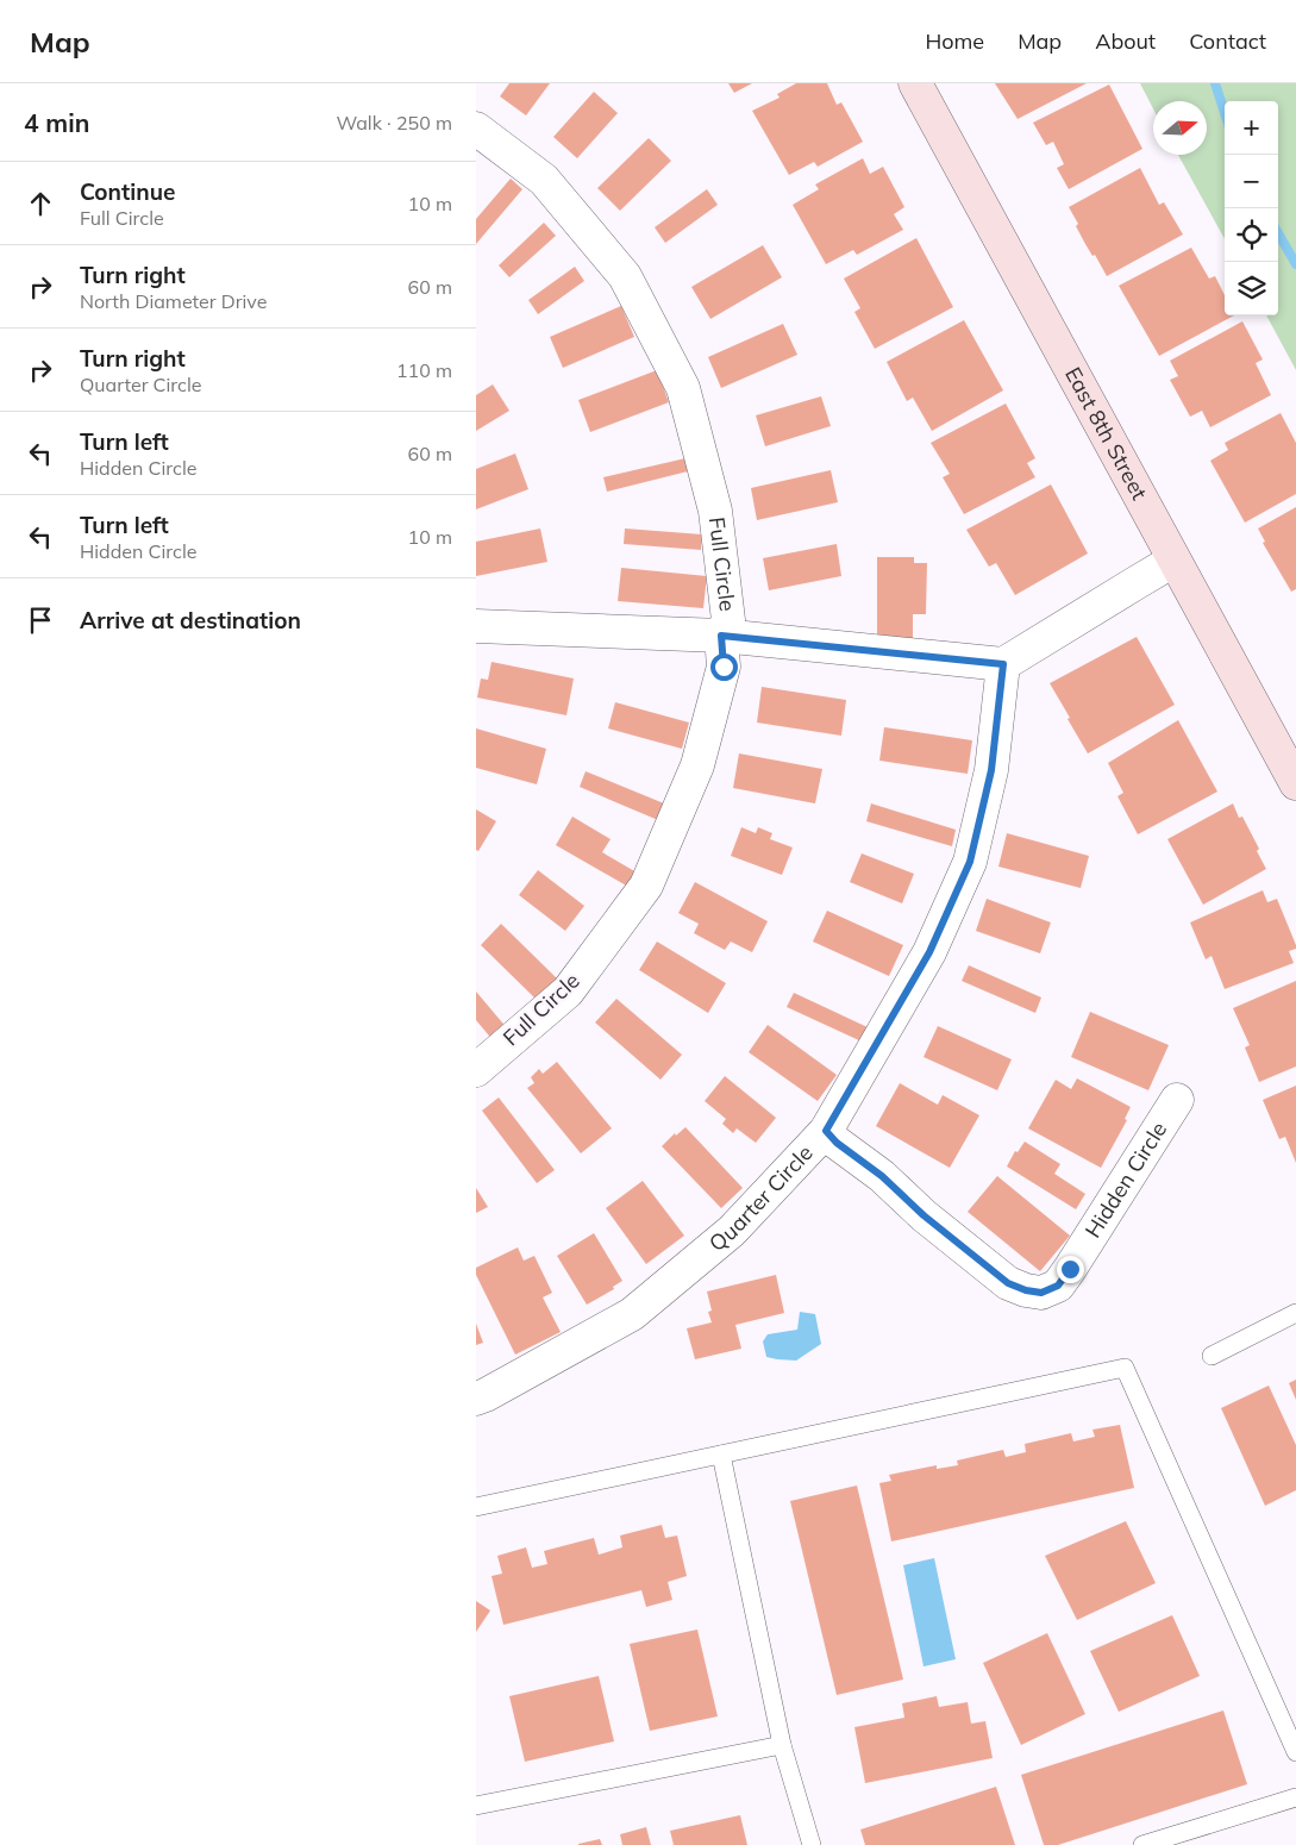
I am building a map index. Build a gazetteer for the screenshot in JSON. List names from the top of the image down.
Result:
{
  "streets": {
    "street": [
      "East 8th Street",
      "Full Circle",
      "Hidden Circle",
      "Quarter Circle"
    ]
  },
  "crossings": [
    ["Hidden Circle", "Quarter Circle"]
  ],
  "north": "right",
  "page": {
    "header": "Map",
    "nav": [
      "Home",
      "Map",
      "About",
      "Contact"
    ],
    "heading": ["4 min", "Walk · 250 m"],
    "map_buttons": ["+", "−"],
    "list": [
      ["Continue", "Full Circle", "10 m"],
      ["Turn right", "North Diameter Drive", "60 m"],
      ["Turn right", "Quarter Circle", "110 m"],
      ["Turn left", "Hidden Circle", "60 m"],
      ["Turn left", "Hidden Circle", "10 m"],
      "Arrive at destination"
    ]
  }
}
